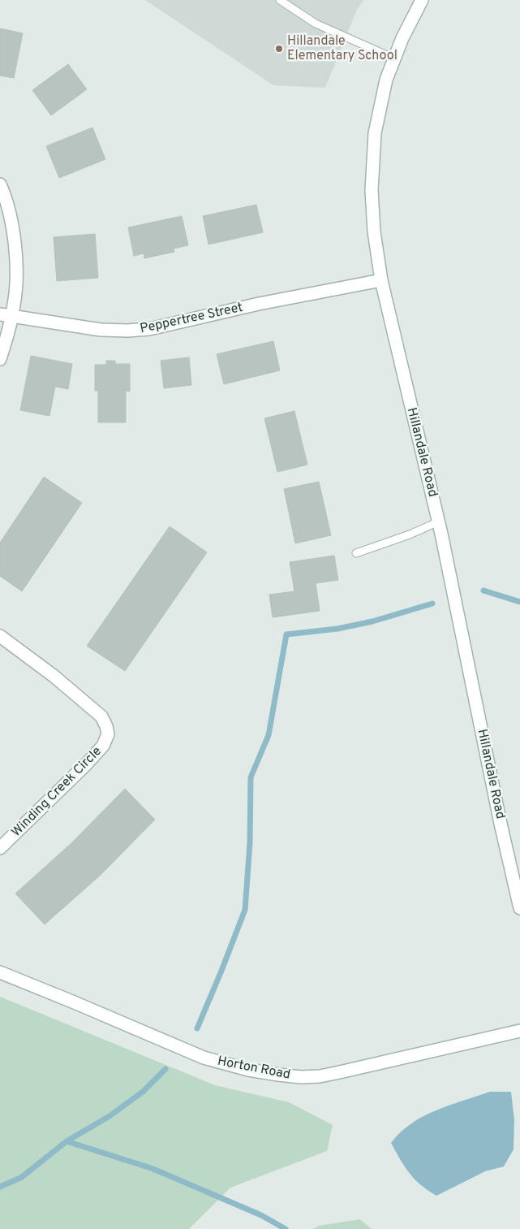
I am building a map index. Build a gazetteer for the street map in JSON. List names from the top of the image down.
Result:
{
  "streets": {
    "street": [
      "Peppertree Street",
      "Hillandale Road",
      "Winding Creek Circle",
      "Horton Road"
    ]
  },
  "crossings": [
    ["Peppertree Street", "Hillandale Road"]
  ],
  "places": ["Hillandale Elementary School"]
}
